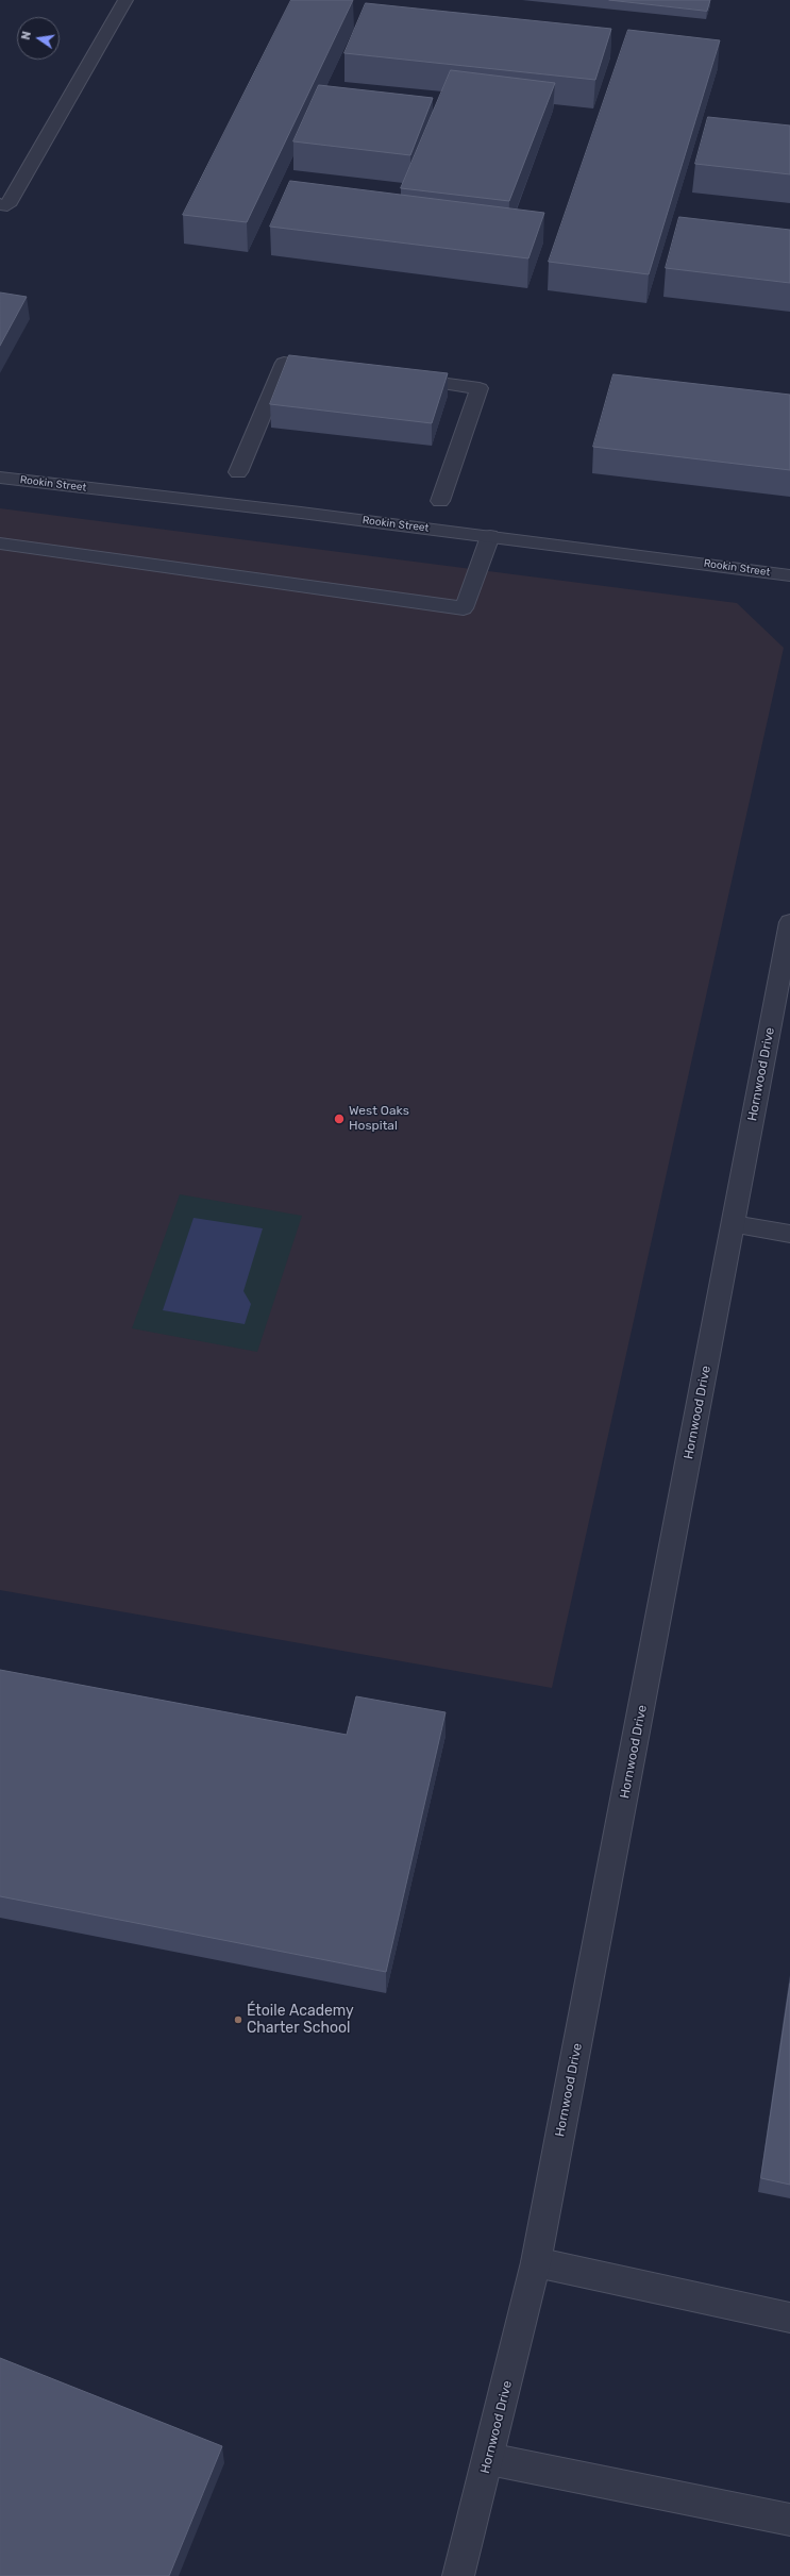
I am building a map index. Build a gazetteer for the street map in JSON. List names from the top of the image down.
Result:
{
  "streets": {
    "street": ["Rookin Street", "Hornwood Drive"]
  },
  "places": ["West Oaks Hospital", "Étoile Academy Charter School"],
  "north": "left"
}
